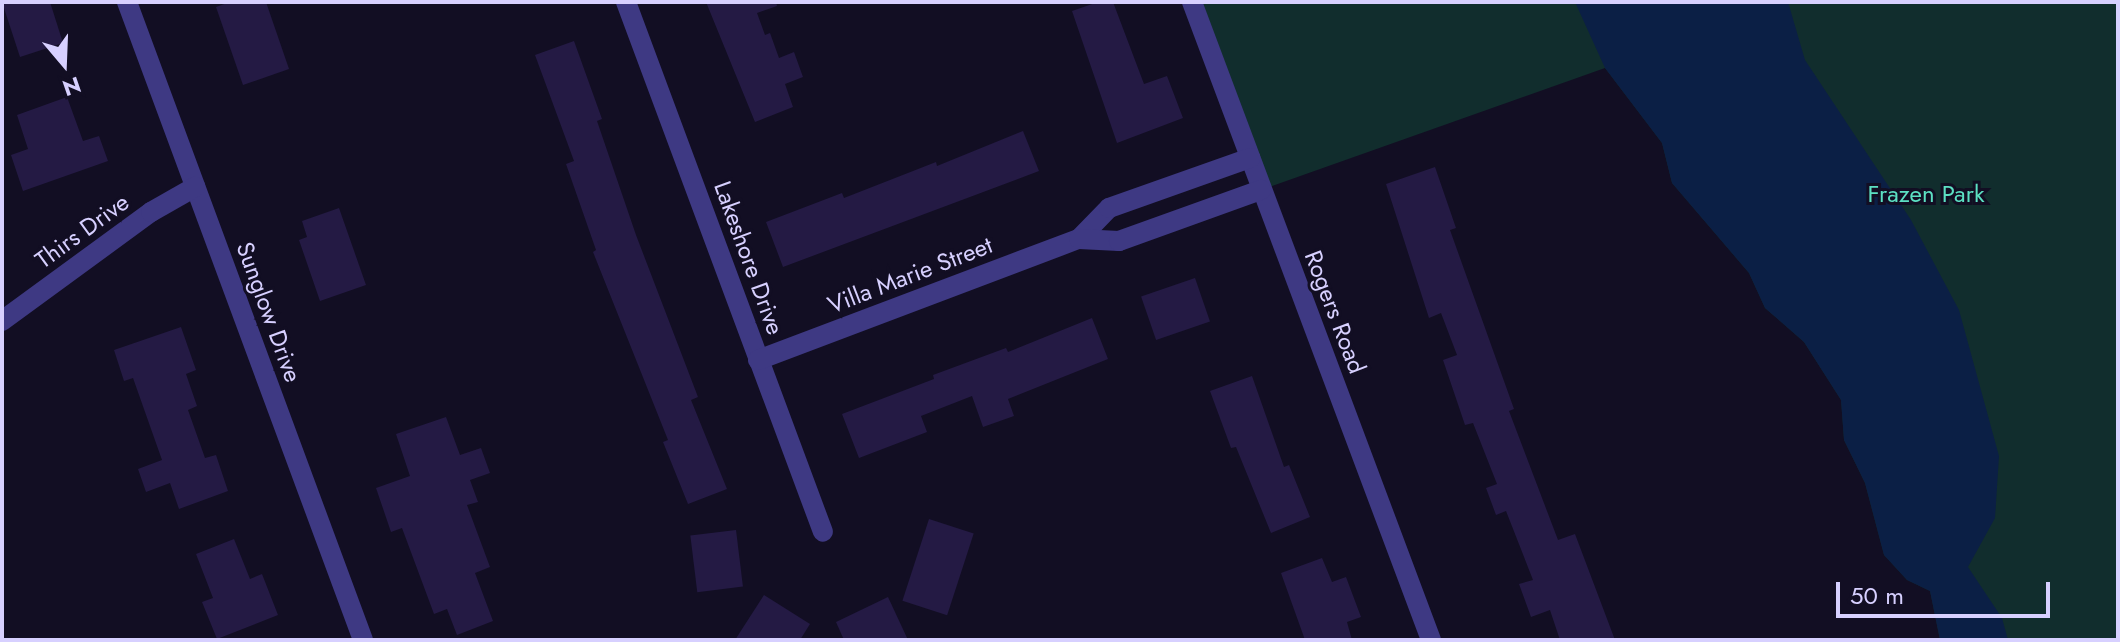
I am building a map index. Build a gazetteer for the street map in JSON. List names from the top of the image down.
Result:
{
  "streets": {
    "street": [
      "Thirs Drive",
      "Lakeshore Drive",
      "Villa Marie Street",
      "Sunglow Drive",
      "Rogers Road"
    ]
  },
  "crossings": [
    ["Thirs Drive", "Sunglow Drive"],
    ["Lakeshore Drive", "Villa Marie Street"],
    ["Villa Marie Street", "Rogers Road"]
  ],
  "parks": ["Frazen Park"],
  "scale_bar": "50 m",
  "north": "bottom"
}
